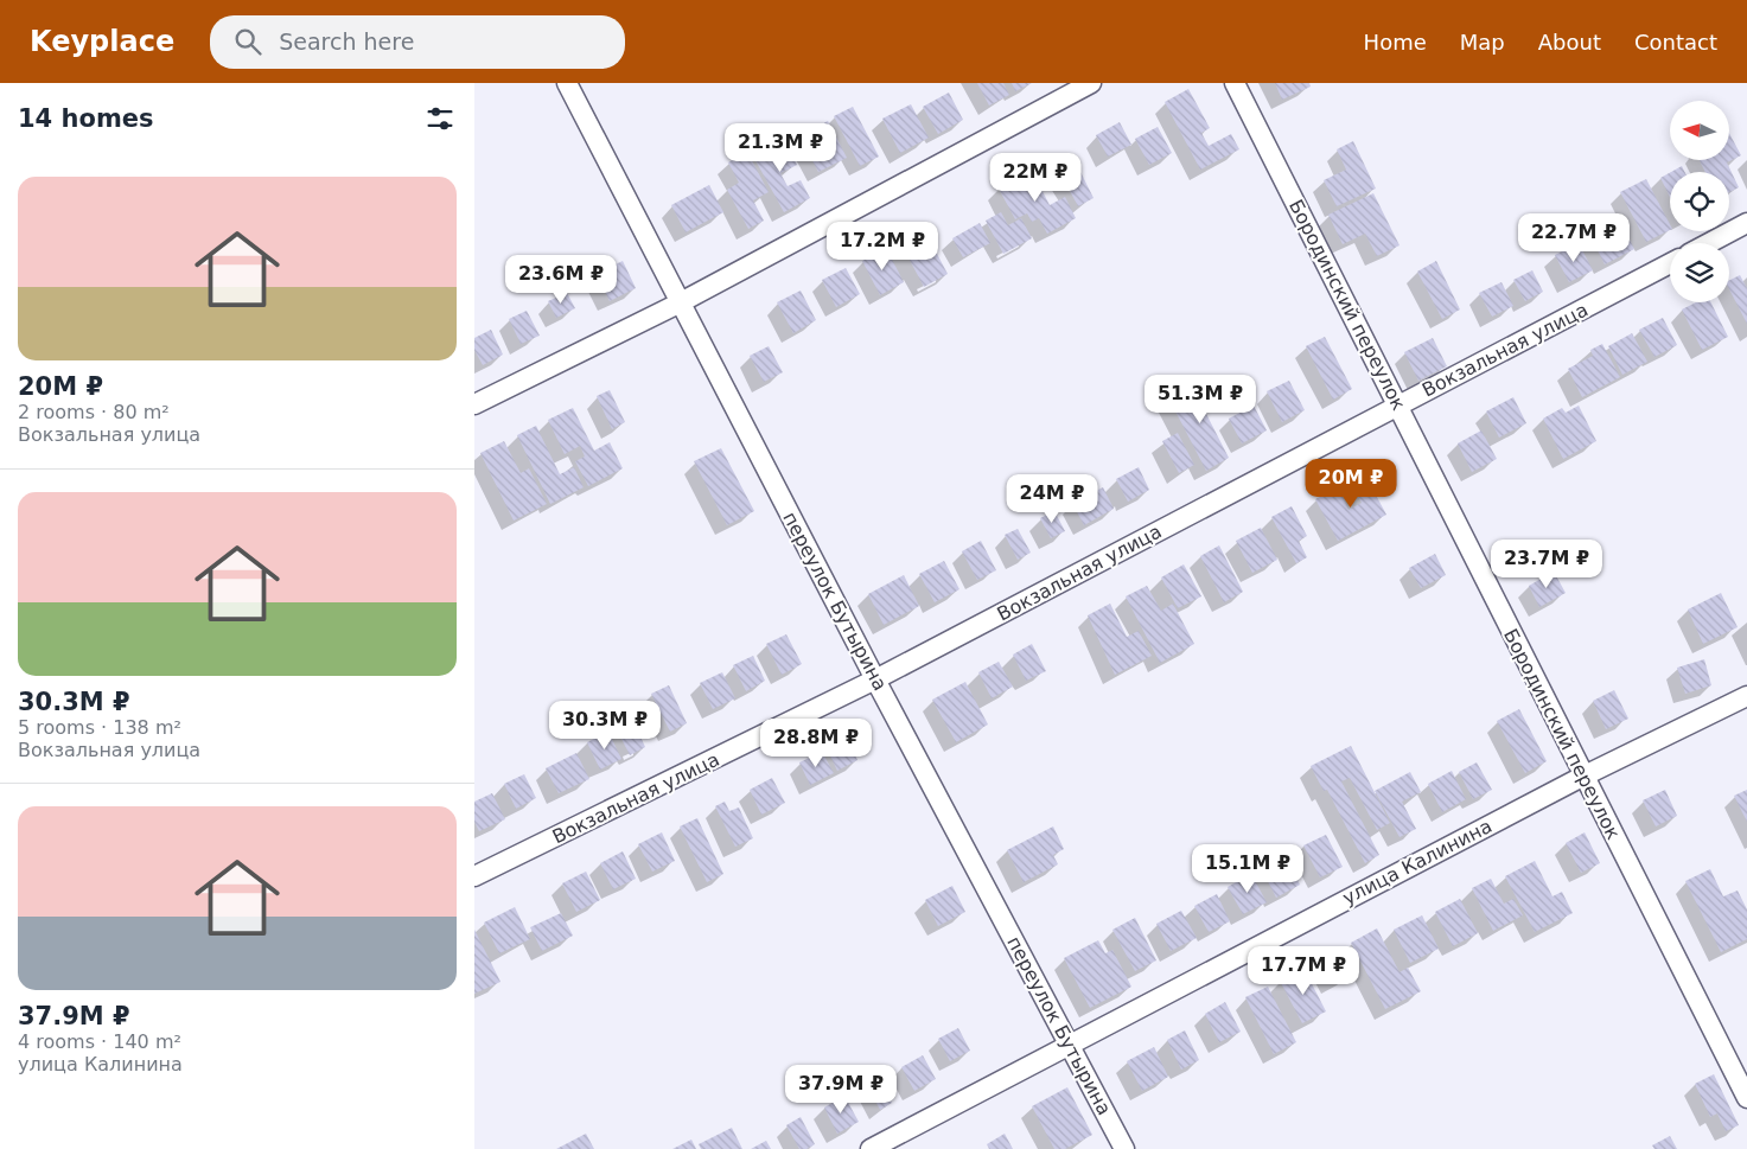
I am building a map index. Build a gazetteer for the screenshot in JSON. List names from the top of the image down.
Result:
{
  "streets": {
    "street": [
      "Бородинский переулок",
      "Вокзальная улица",
      "переулок Бутырина",
      "улица Калинина"
    ]
  },
  "crossings": [
    ["Бородинский переулок", "Вокзальная улица"],
    ["Бородинский переулок", "улица Калинина"],
    ["Вокзальная улица", "переулок Бутырина"],
    ["переулок Бутырина", "улица Калинина"]
  ],
  "north": "left",
  "page": {
    "header": "Keyplace",
    "search": "Search here",
    "nav": [
      "Home",
      "Map",
      "About",
      "Contact"
    ],
    "heading": "14 homes",
    "price": [
      "21.3M ₽",
      "22M ₽",
      "22.7M ₽",
      "17.2M ₽",
      "23.6M ₽",
      "51.3M ₽",
      "20M ₽",
      "24M ₽",
      "23.7M ₽",
      "30.3M ₽",
      "28.8M ₽",
      "15.1M ₽",
      "17.7M ₽",
      "37.9M ₽"
    ],
    "list": [
      {
        "name": "20M ₽",
        "note": "2 rooms · 80 m² · Вокзальная улица"
      },
      {
        "name": "30.3M ₽",
        "note": "5 rooms · 138 m² · Вокзальная улица"
      },
      {
        "name": "37.9M ₽",
        "note": "4 rooms · 140 m² · улица Калинина"
      }
    ]
  }
}
